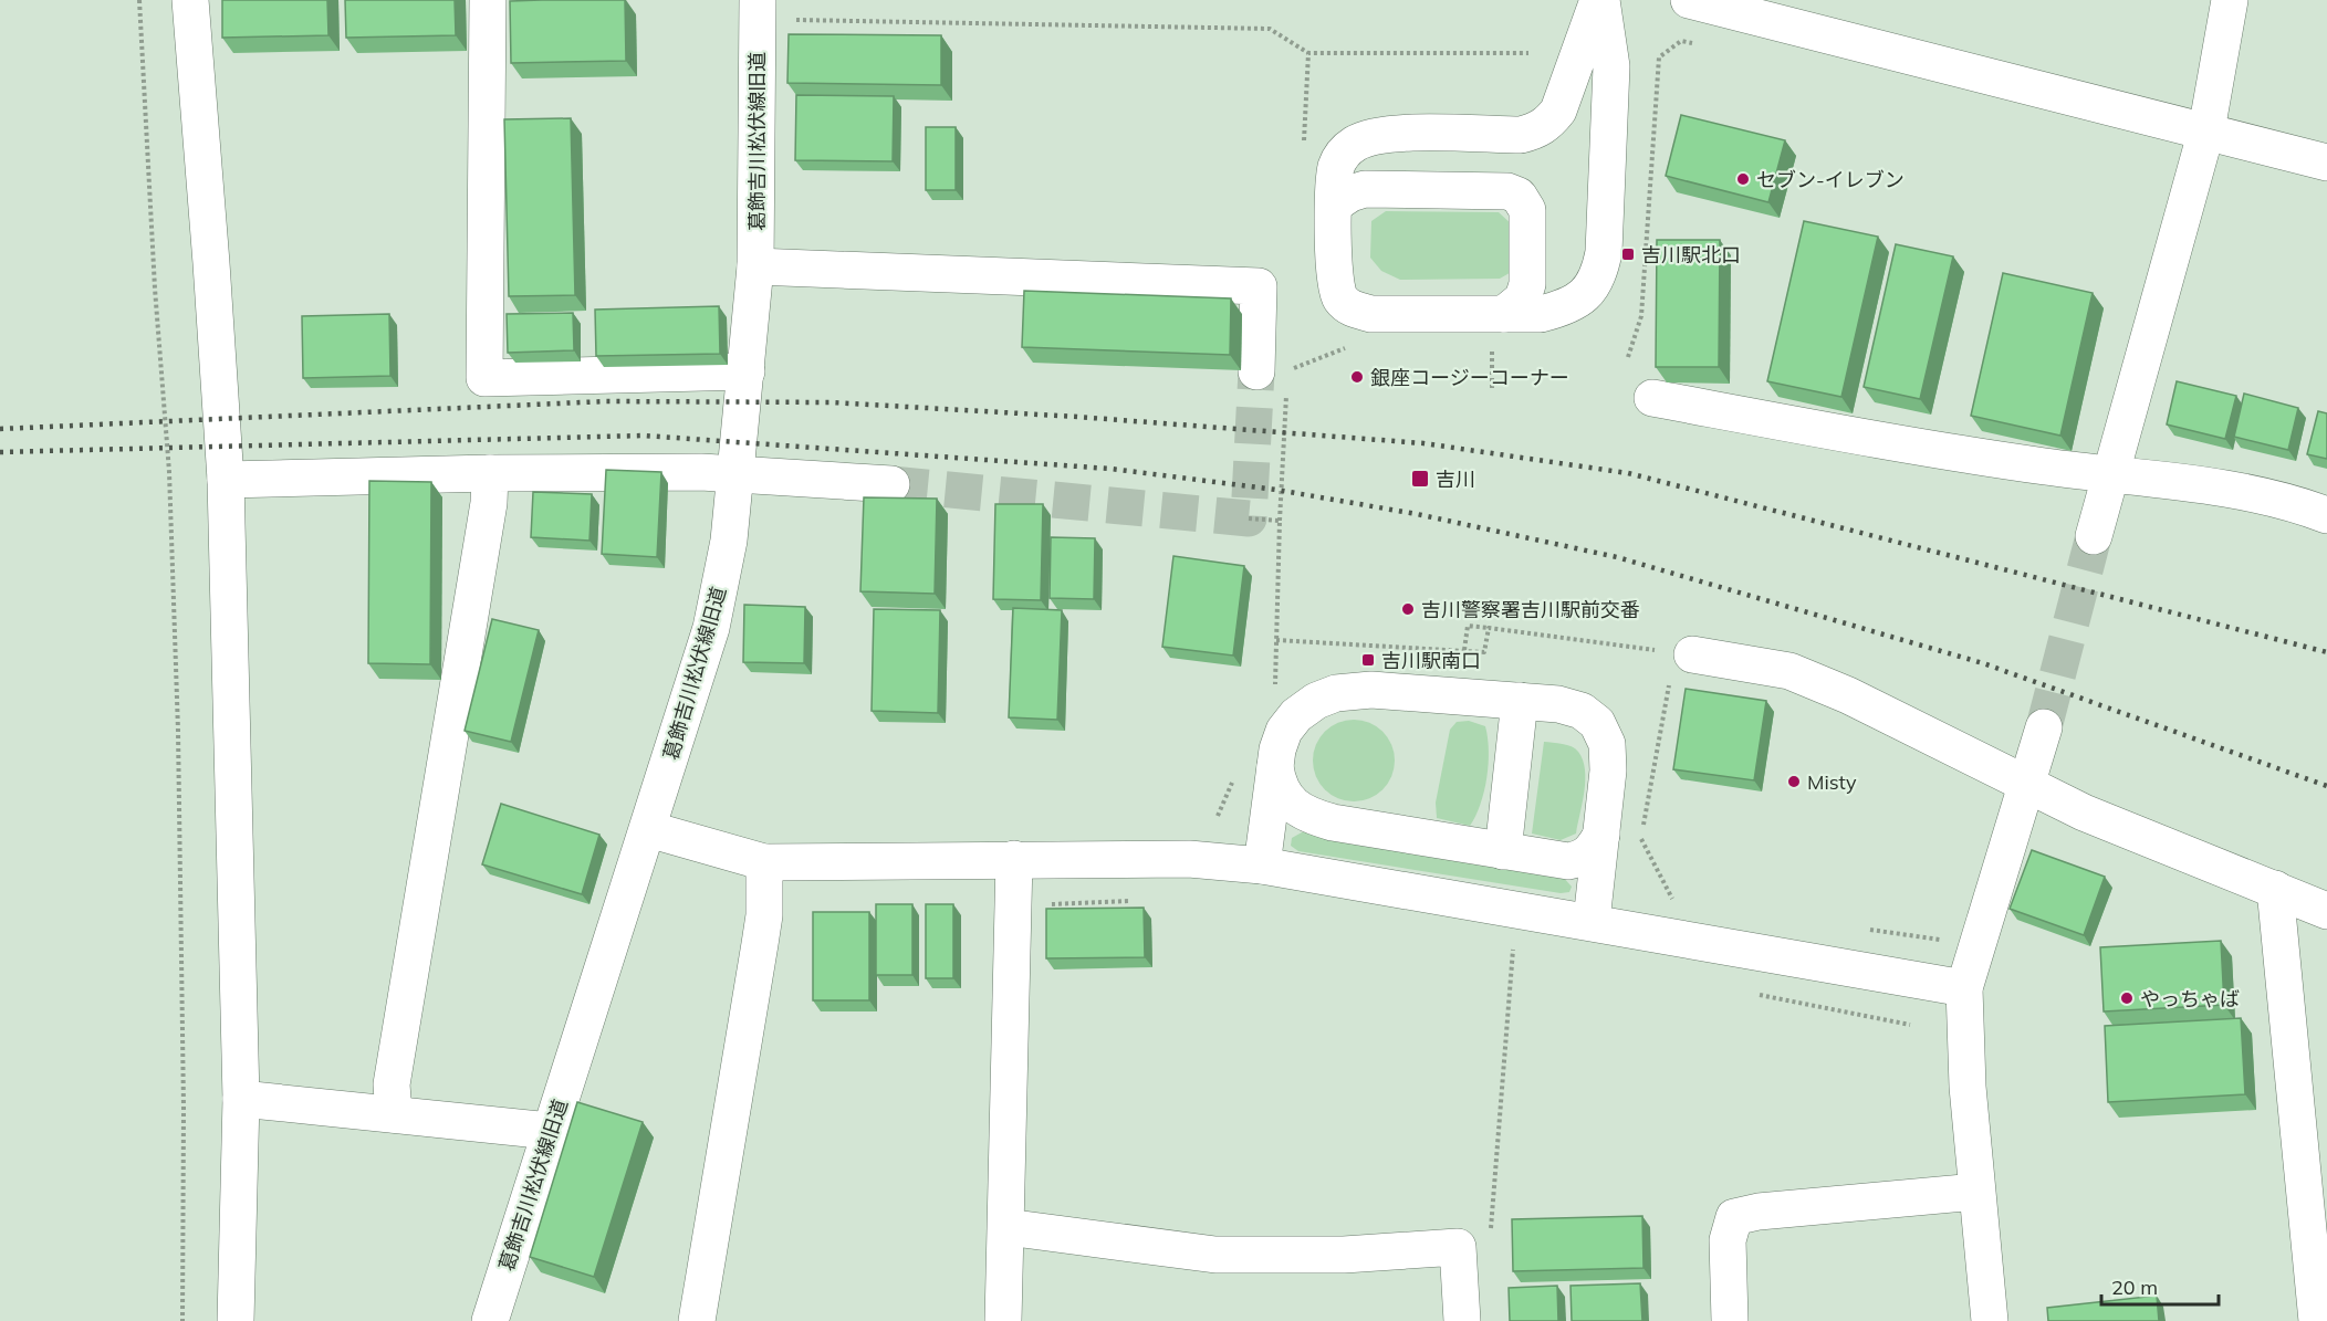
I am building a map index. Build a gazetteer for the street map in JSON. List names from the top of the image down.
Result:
{
  "streets": {
    "street": ["葛飾吉川松伏線旧道"]
  },
  "places": {
    "other": [
      "セブン-イレブン",
      "銀座コージーコーナー",
      "吉川警察署吉川駅前交番",
      "Misty",
      "やっちゃば"
    ],
    "transit": ["吉川駅北口", "吉川", "吉川駅南口"]
  },
  "scale_bar": "20 m"
}
